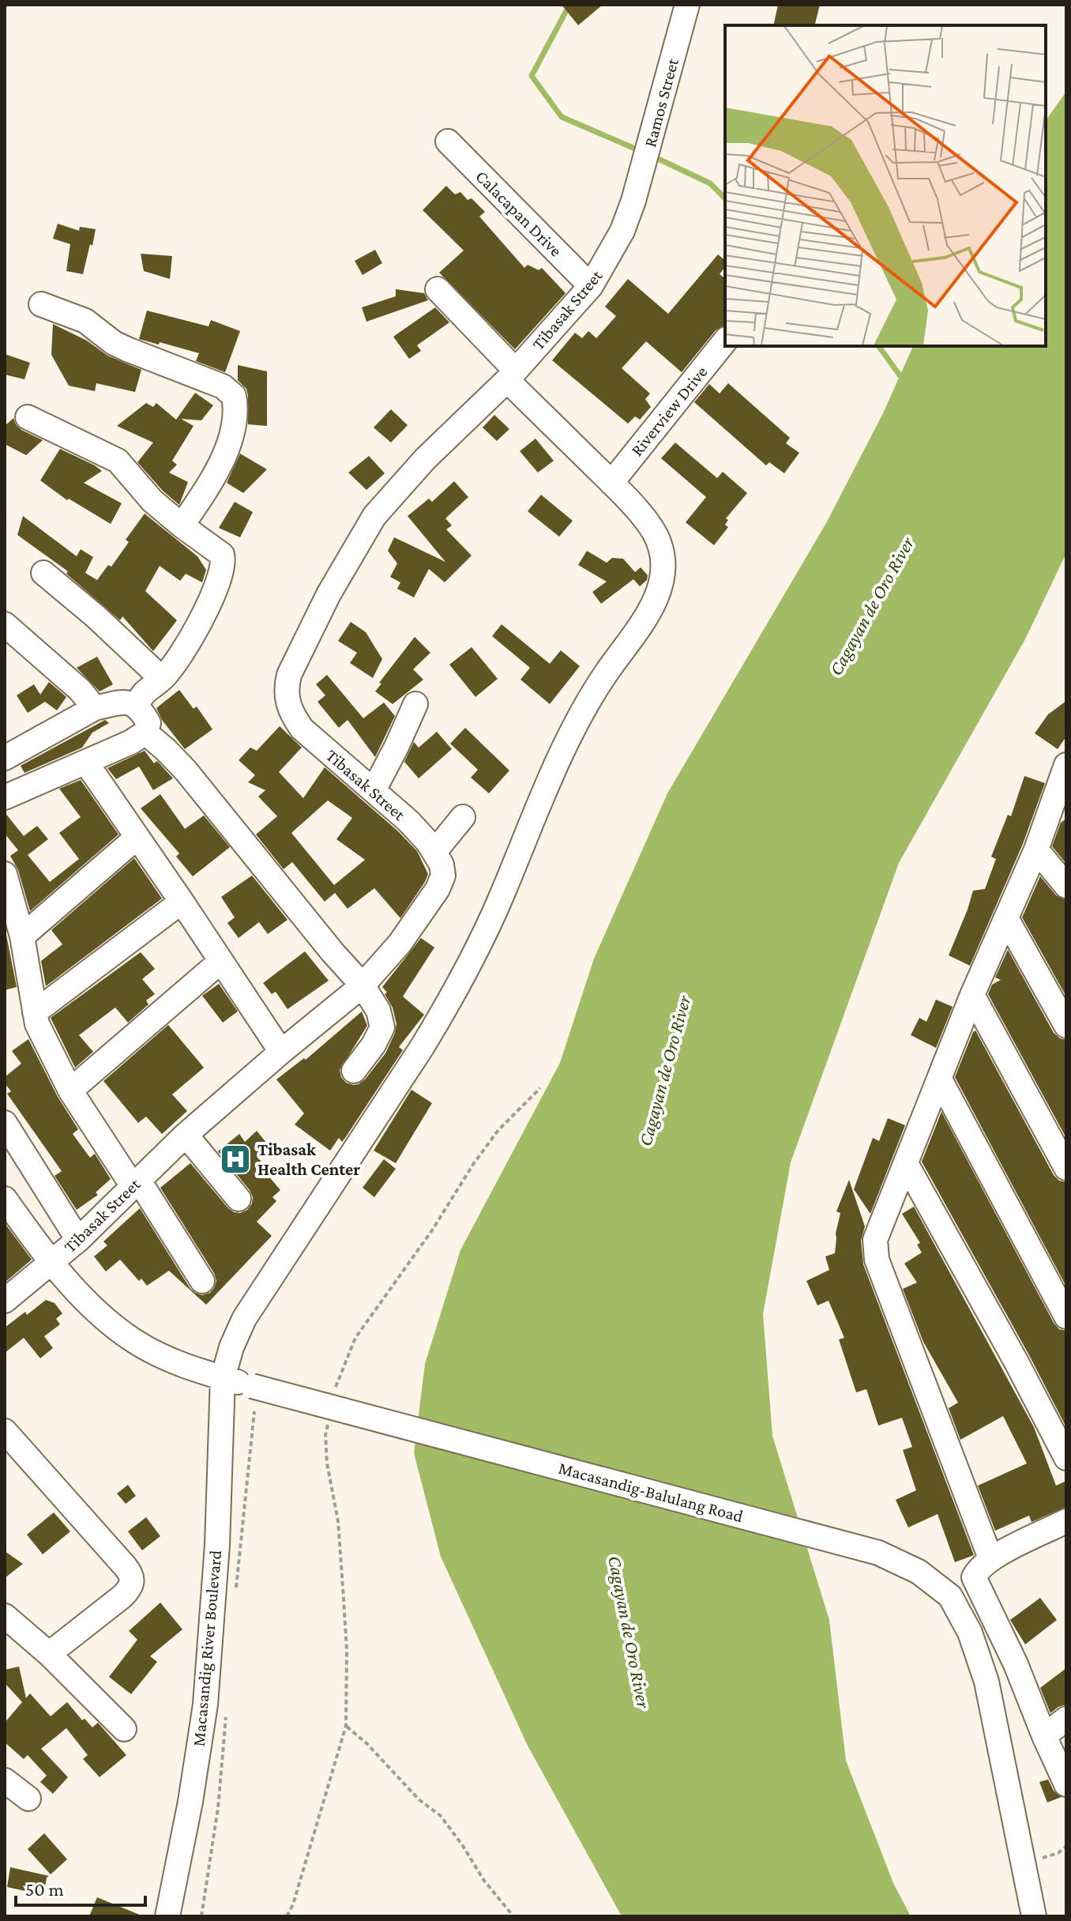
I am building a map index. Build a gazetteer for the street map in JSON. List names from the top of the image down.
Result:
{
  "streets": {
    "street": [
      "Ramos Street",
      "Calacapan Drive",
      "Tibasak Street",
      "Riverview Drive",
      "Macasandig-Balulang Road",
      "Macasandig River Boulevard"
    ]
  },
  "crossings": [
    ["Ramos Street", "Tibasak Street"],
    ["Calacapan Drive", "Tibasak Street"],
    ["Tibasak Street", "Macasandig-Balulang Road"],
    ["Tibasak Street", "Macasandig River Boulevard"],
    ["Riverview Drive", "Macasandig River Boulevard"],
    ["Macasandig-Balulang Road", "Macasandig River Boulevard"]
  ],
  "water": ["Cagayan de Oro River"],
  "places": {
    "hospital": ["Tibasak Health Center"]
  },
  "scale_bar": "50 m"
}
